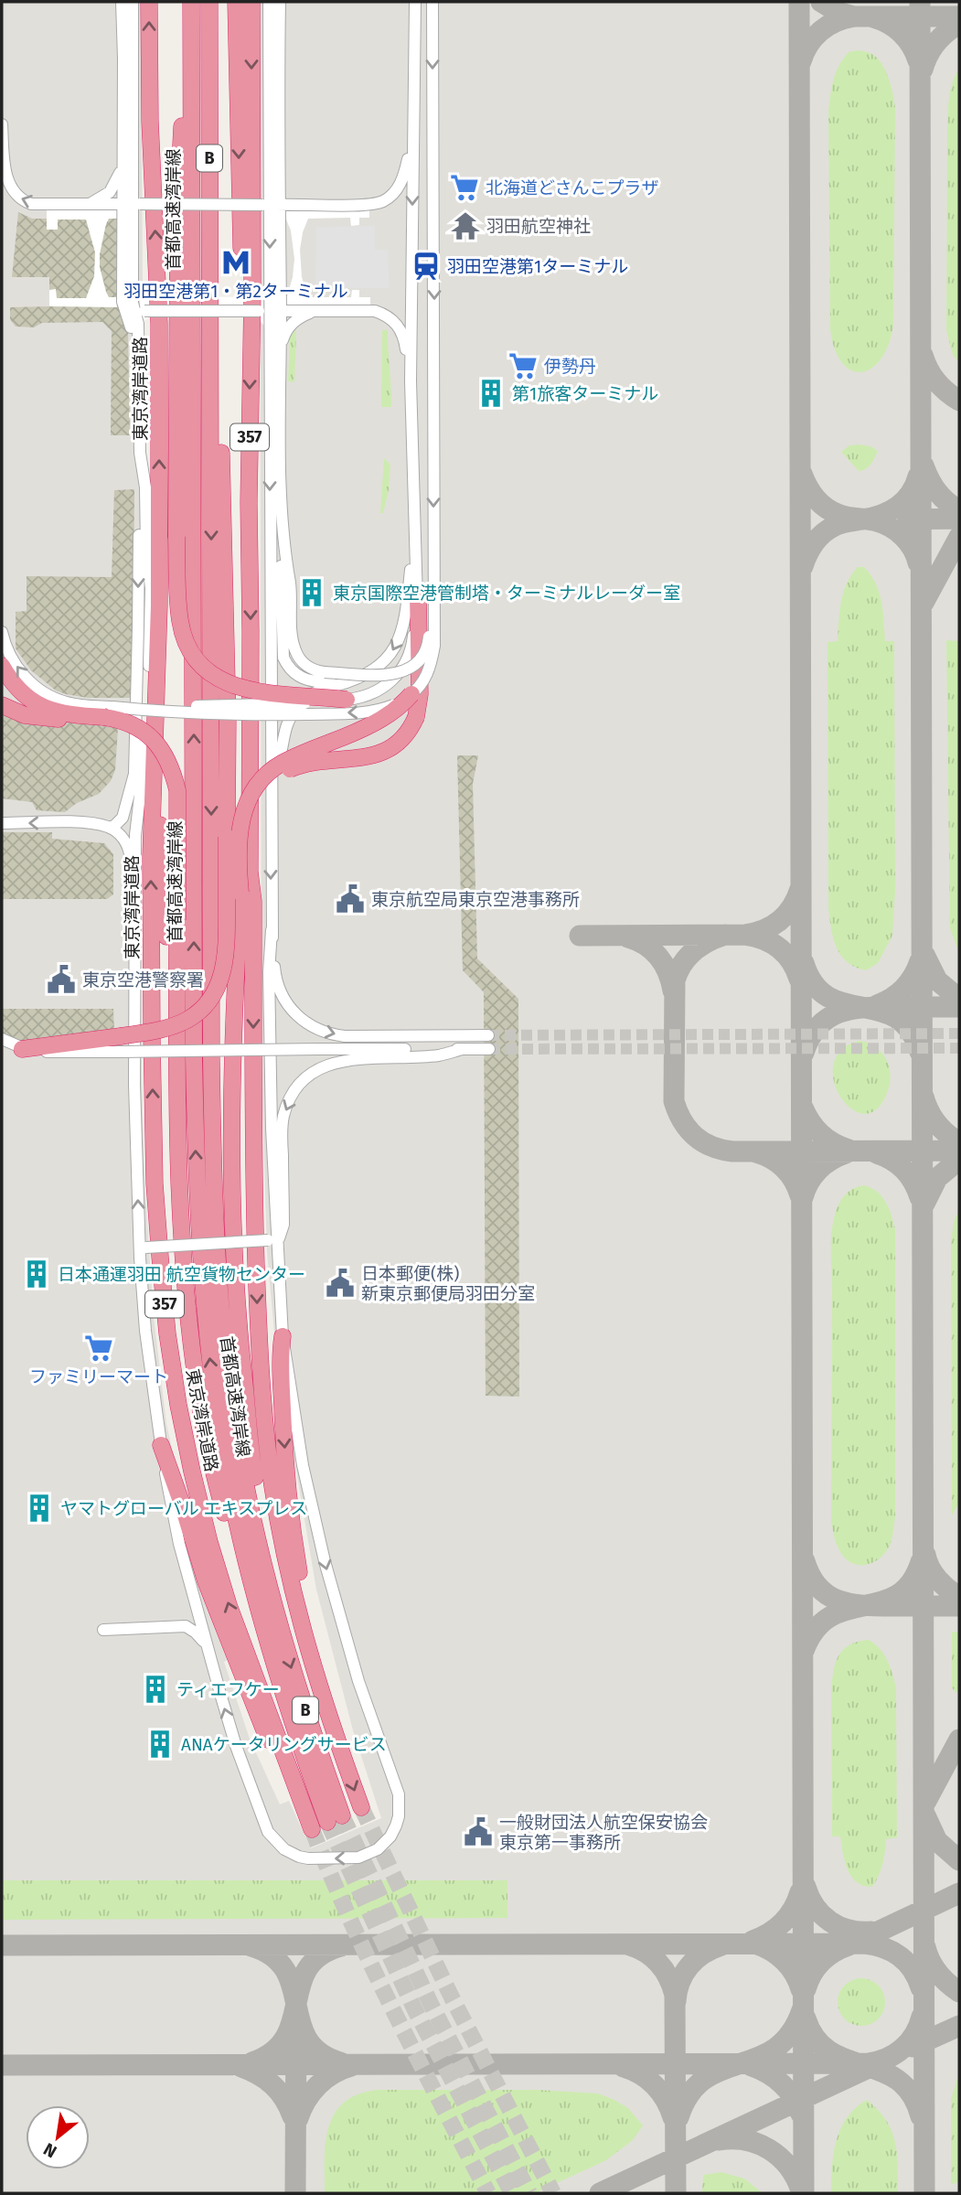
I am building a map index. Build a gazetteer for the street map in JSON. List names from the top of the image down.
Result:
{
  "streets": {
    "highway": [
      "B",
      "首都高速湾岸線",
      "東京湾岸道路",
      "357"
    ]
  },
  "places": {
    "supermarket": ["北海道どさんこプラザ", "伊勢丹", "ファミリーマート"],
    "temple": ["羽田航空神社"],
    "metro station": ["羽田空港第1・第2ターミナル"],
    "station": ["羽田空港第1ターミナル"],
    "building": [
      "第1旅客ターミナル",
      "東京国際空港管制塔・ターミナルレーダー室",
      "日本通運羽田 航空貨物センター",
      "ヤマトグローバル エキスプレス",
      "ティエフケー",
      "ANAケータリングサービス"
    ],
    "public building": [
      "東京航空局東京空港事務所",
      "東京空港警察署",
      "日本郵便(株) 新東京郵便局羽田分室",
      "一般財団法人航空保安協会 東京第一事務所"
    ]
  },
  "north": "bottom left"
}
